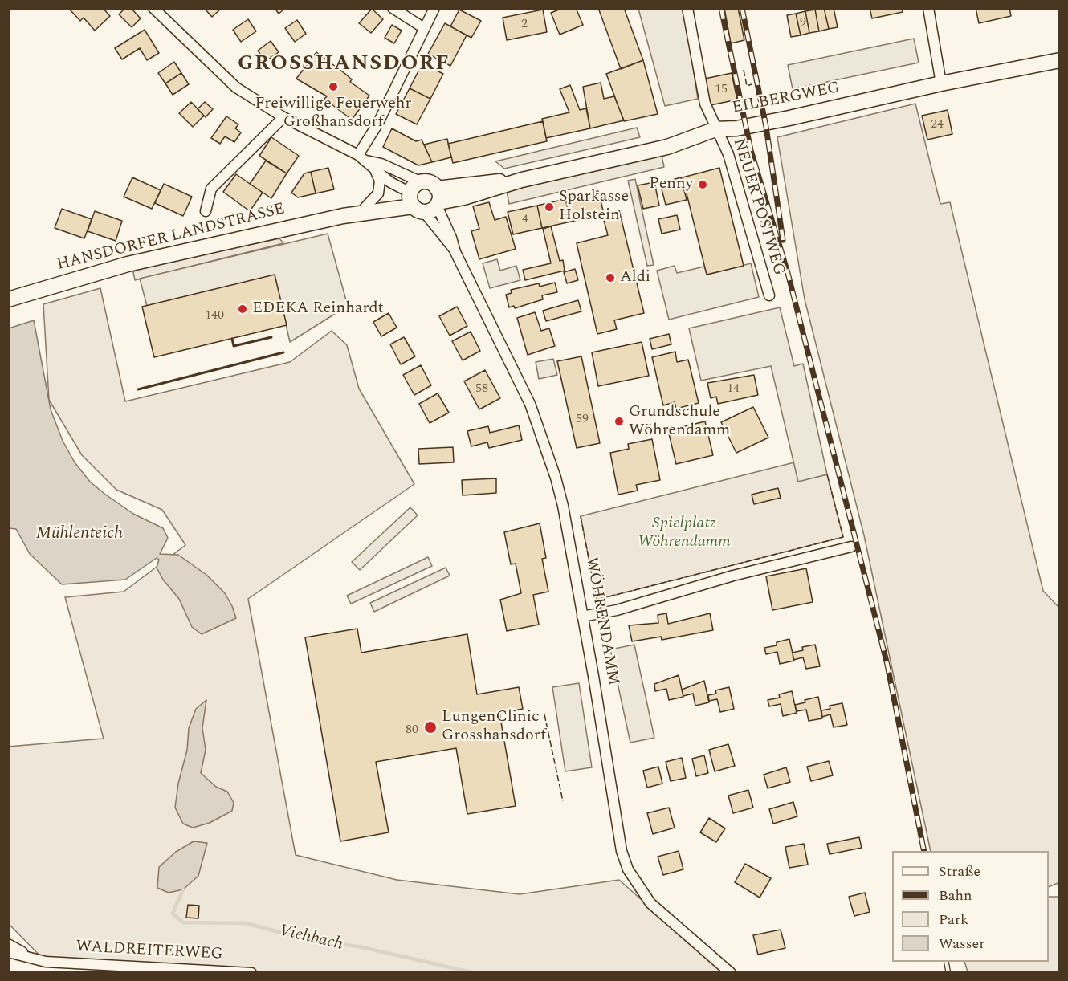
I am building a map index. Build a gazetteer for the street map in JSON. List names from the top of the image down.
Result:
{
  "streets": {
    "main road": ["EILBERGWEG", "HANSDORFER LANDSTRASSE", "WÖHRENDAMM"],
    "street": ["NEUER POSTWEG", "WALDREITERWEG"]
  },
  "crossings": [
    ["EILBERGWEG", "NEUER POSTWEG"],
    ["EILBERGWEG", "HANSDORFER LANDSTRASSE"],
    ["EILBERGWEG", "WÖHRENDAMM"],
    ["HANSDORFER LANDSTRASSE", "WÖHRENDAMM"]
  ],
  "districts": ["GROSSHANSDORF"],
  "water": ["Mühlenteich", "Viehbach"],
  "parks": ["Spielplatz Wöhrendamm"],
  "places": [
    "Freiwillige Feuerwehr Großhansdorf",
    "Penny",
    "Sparkasse Holstein",
    "Aldi",
    "EDEKA Reinhardt",
    "Grundschule Wöhrendamm",
    "LungenClinic Grosshansdorf"
  ],
  "house_numbers": [
    "9",
    "2",
    "15",
    "24",
    "4",
    "140",
    "58",
    "14",
    "59",
    "80"
  ],
  "legend": [
    "Straße",
    "Bahn",
    "Park",
    "Wasser"
  ]
}
